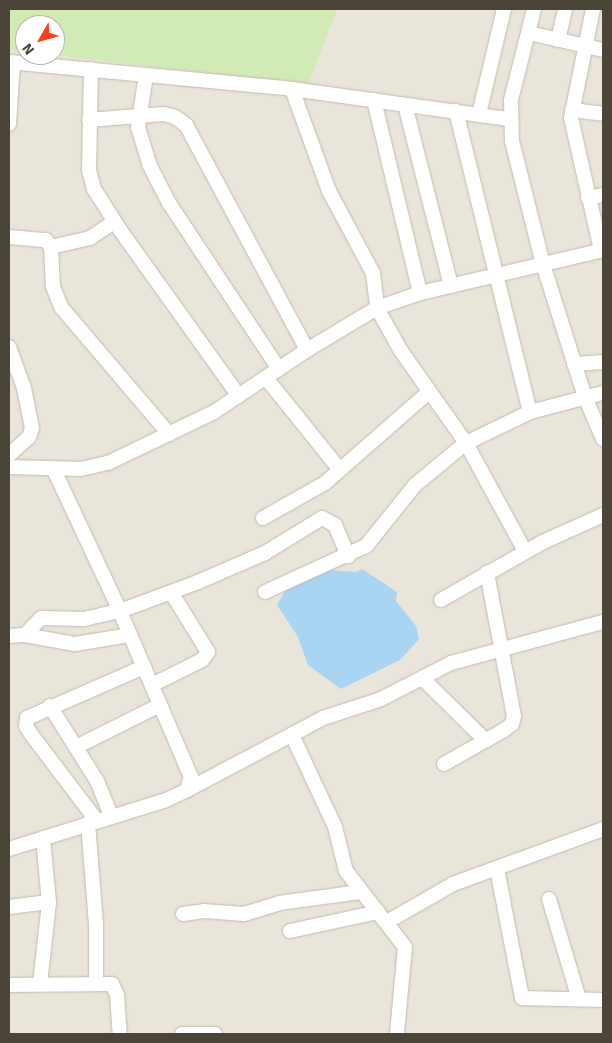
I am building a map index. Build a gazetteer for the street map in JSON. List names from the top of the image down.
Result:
{
  "north": "bottom left"
}
